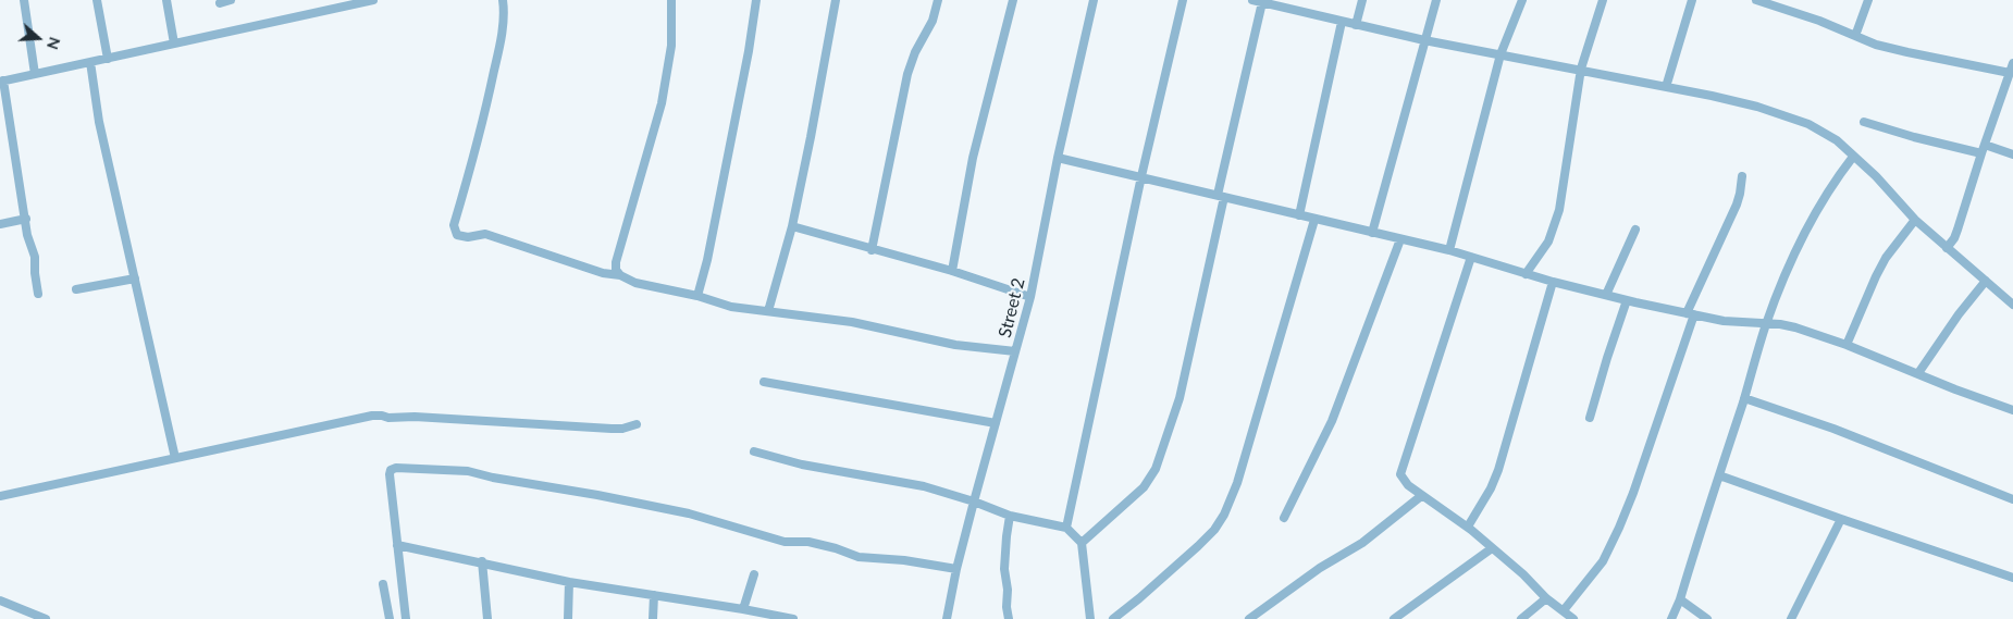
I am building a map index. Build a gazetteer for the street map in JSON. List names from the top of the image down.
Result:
{
  "streets": {
    "street": ["Street 2"]
  },
  "north": "right"
}
